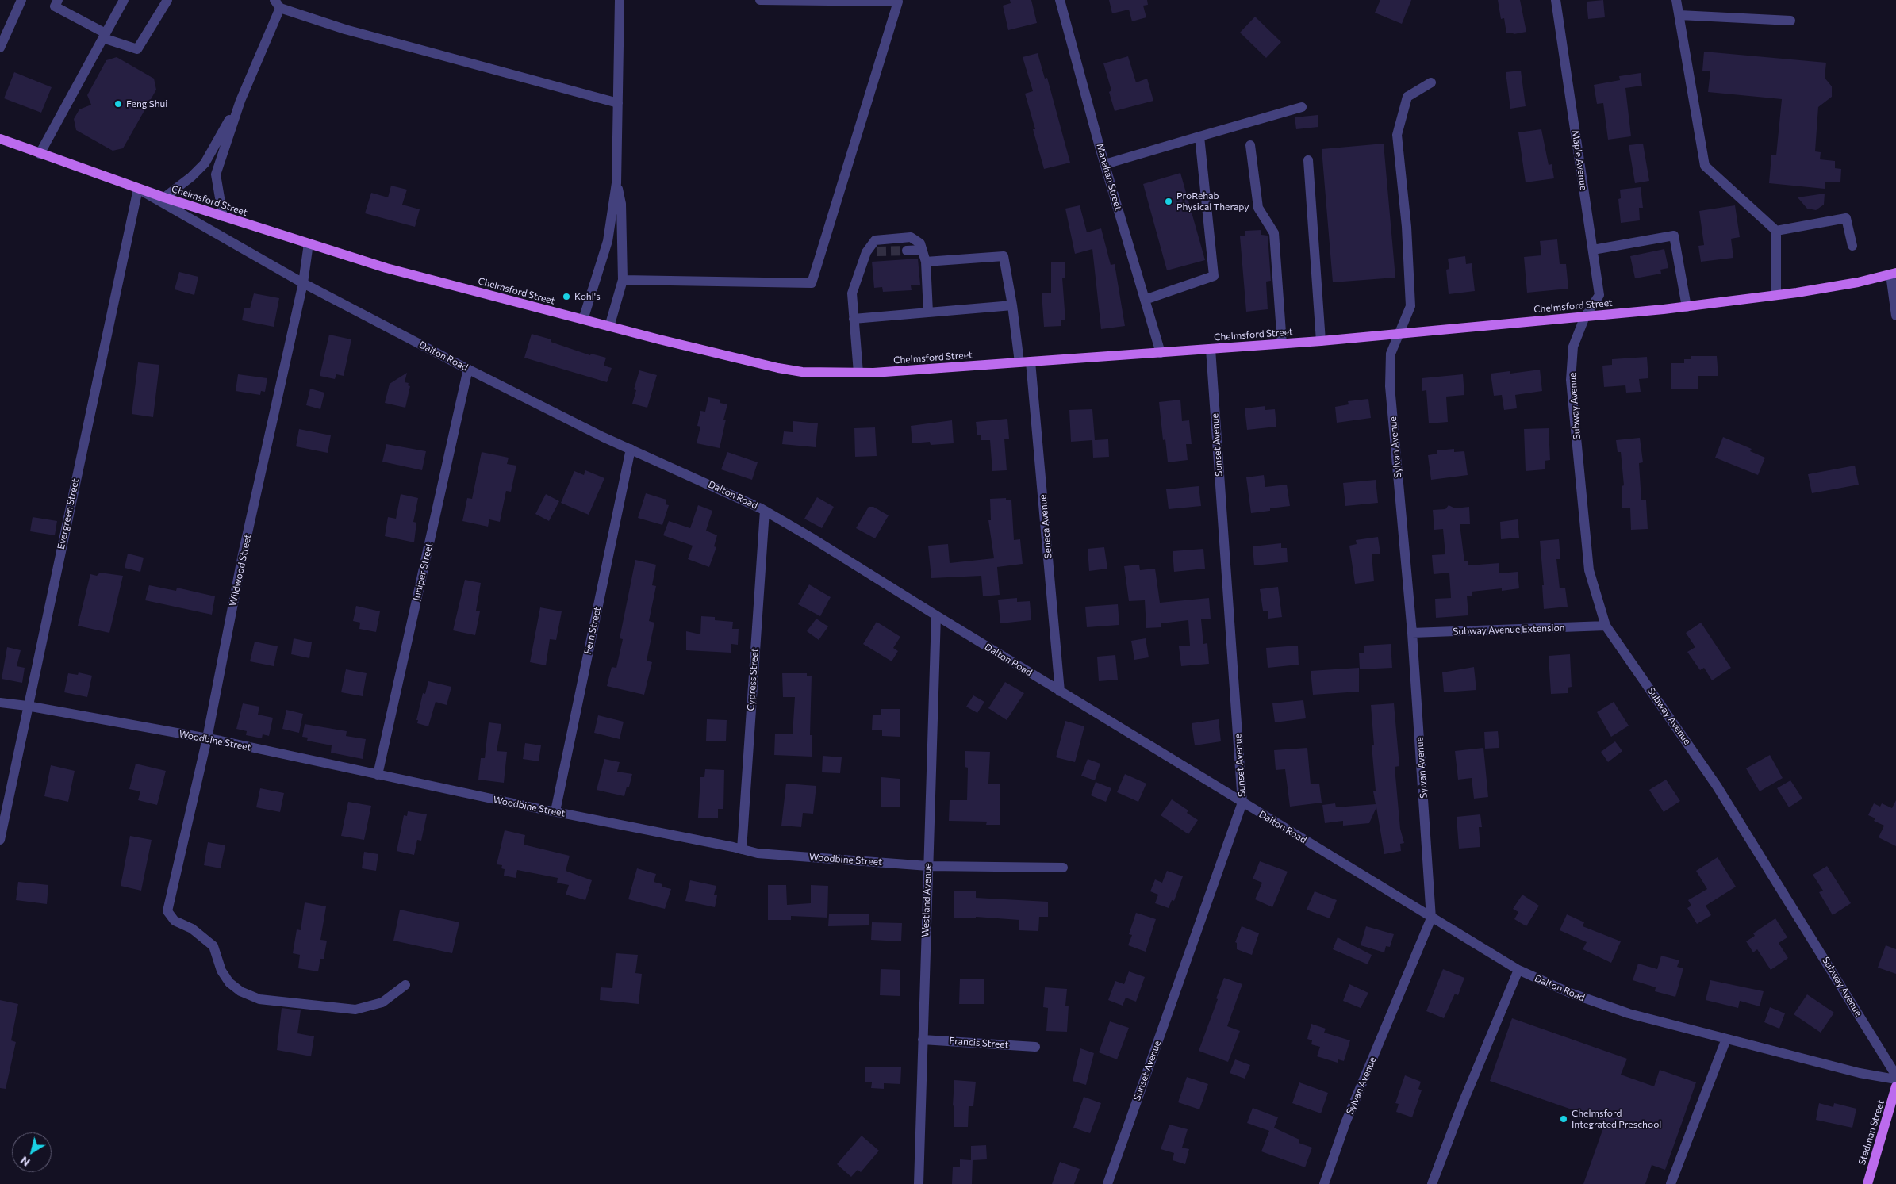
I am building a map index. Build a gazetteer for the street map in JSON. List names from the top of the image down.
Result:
{
  "streets": {
    "main road": ["Chelmsford Street", "Stedman Street"],
    "street": [
      "Maple Avenue",
      "Manahan Street",
      "Dalton Road",
      "Subway Avenue",
      "Sunset Avenue",
      "Sylvan Avenue",
      "Evergreen Street",
      "Seneca Avenue",
      "Wildwood Street",
      "Juniper Street",
      "Subway Avenue Extension",
      "Fern Street",
      "Cypress Street",
      "Woodbine Street",
      "Westland Avenue",
      "Francis Street"
    ]
  },
  "crossings": [
    ["Maple Avenue", "Chelmsford Street"],
    ["Maple Avenue", "Subway Avenue"],
    ["Manahan Street", "Chelmsford Street"],
    ["Chelmsford Street", "Dalton Road"],
    ["Chelmsford Street", "Subway Avenue"],
    ["Chelmsford Street", "Sunset Avenue"],
    ["Chelmsford Street", "Sylvan Avenue"],
    ["Chelmsford Street", "Evergreen Street"],
    ["Chelmsford Street", "Seneca Avenue"],
    ["Chelmsford Street", "Wildwood Street"],
    ["Dalton Road", "Sunset Avenue"],
    ["Dalton Road", "Sylvan Avenue"],
    ["Dalton Road", "Evergreen Street"],
    ["Dalton Road", "Seneca Avenue"],
    ["Dalton Road", "Wildwood Street"],
    ["Dalton Road", "Juniper Street"],
    ["Dalton Road", "Fern Street"],
    ["Dalton Road", "Cypress Street"],
    ["Dalton Road", "Westland Avenue"],
    ["Subway Avenue", "Subway Avenue Extension"],
    ["Sylvan Avenue", "Subway Avenue Extension"],
    ["Evergreen Street", "Woodbine Street"],
    ["Wildwood Street", "Woodbine Street"],
    ["Juniper Street", "Woodbine Street"],
    ["Fern Street", "Woodbine Street"],
    ["Cypress Street", "Woodbine Street"],
    ["Woodbine Street", "Westland Avenue"],
    ["Westland Avenue", "Francis Street"]
  ],
  "places": [
    "Feng Shui",
    "ProRehab Physical Therapy",
    "Kohl's",
    "Chelmsford Integrated Preschool"
  ],
  "north": "bottom left"
}
